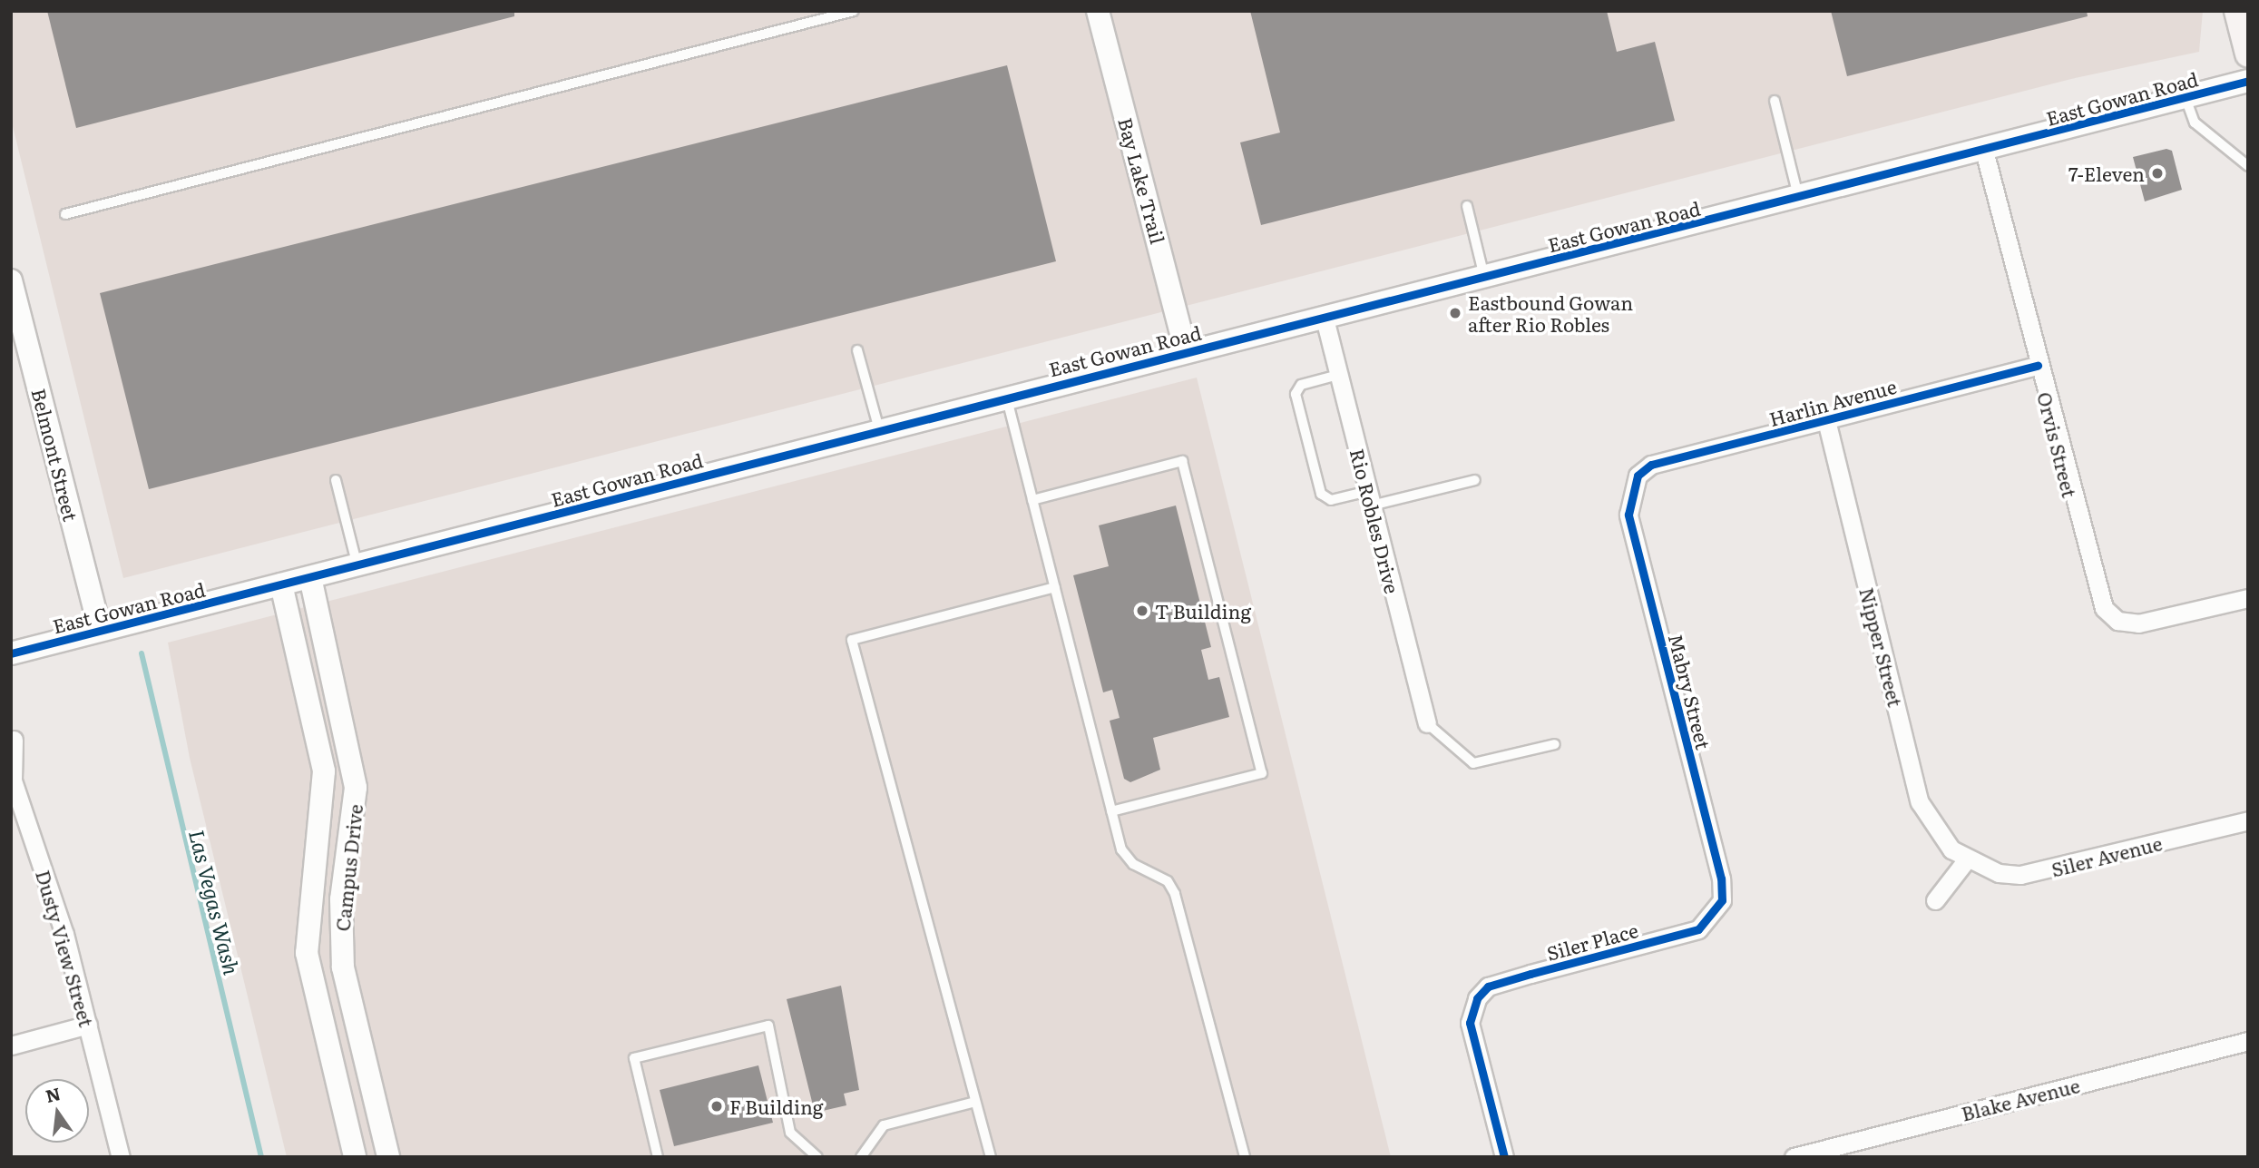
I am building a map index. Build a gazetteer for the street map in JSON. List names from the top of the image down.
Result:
{
  "streets": {
    "street": [
      "East Gowan Road",
      "Bay Lake Trail",
      "Harlin Avenue",
      "Orvis Street",
      "Belmont Street",
      "Rio Robles Drive",
      "Nipper Street",
      "Mabry Street",
      "Siler Avenue",
      "Campus Drive",
      "Siler Place",
      "Dusty View Street",
      "Blake Avenue"
    ]
  },
  "crossings": [
    ["East Gowan Road", "Bay Lake Trail"],
    ["East Gowan Road", "Orvis Street"],
    ["East Gowan Road", "Belmont Street"],
    ["East Gowan Road", "Rio Robles Drive"],
    ["East Gowan Road", "Campus Drive"],
    ["Harlin Avenue", "Orvis Street"],
    ["Harlin Avenue", "Nipper Street"],
    ["Harlin Avenue", "Mabry Street"],
    ["Nipper Street", "Siler Avenue"],
    ["Mabry Street", "Siler Place"]
  ],
  "water": ["Las Vegas Wash"],
  "places": [
    "7-Eleven",
    "Eastbound Gowan after Rio Robles",
    "T Building",
    "F Building"
  ],
  "north": "top"
}
